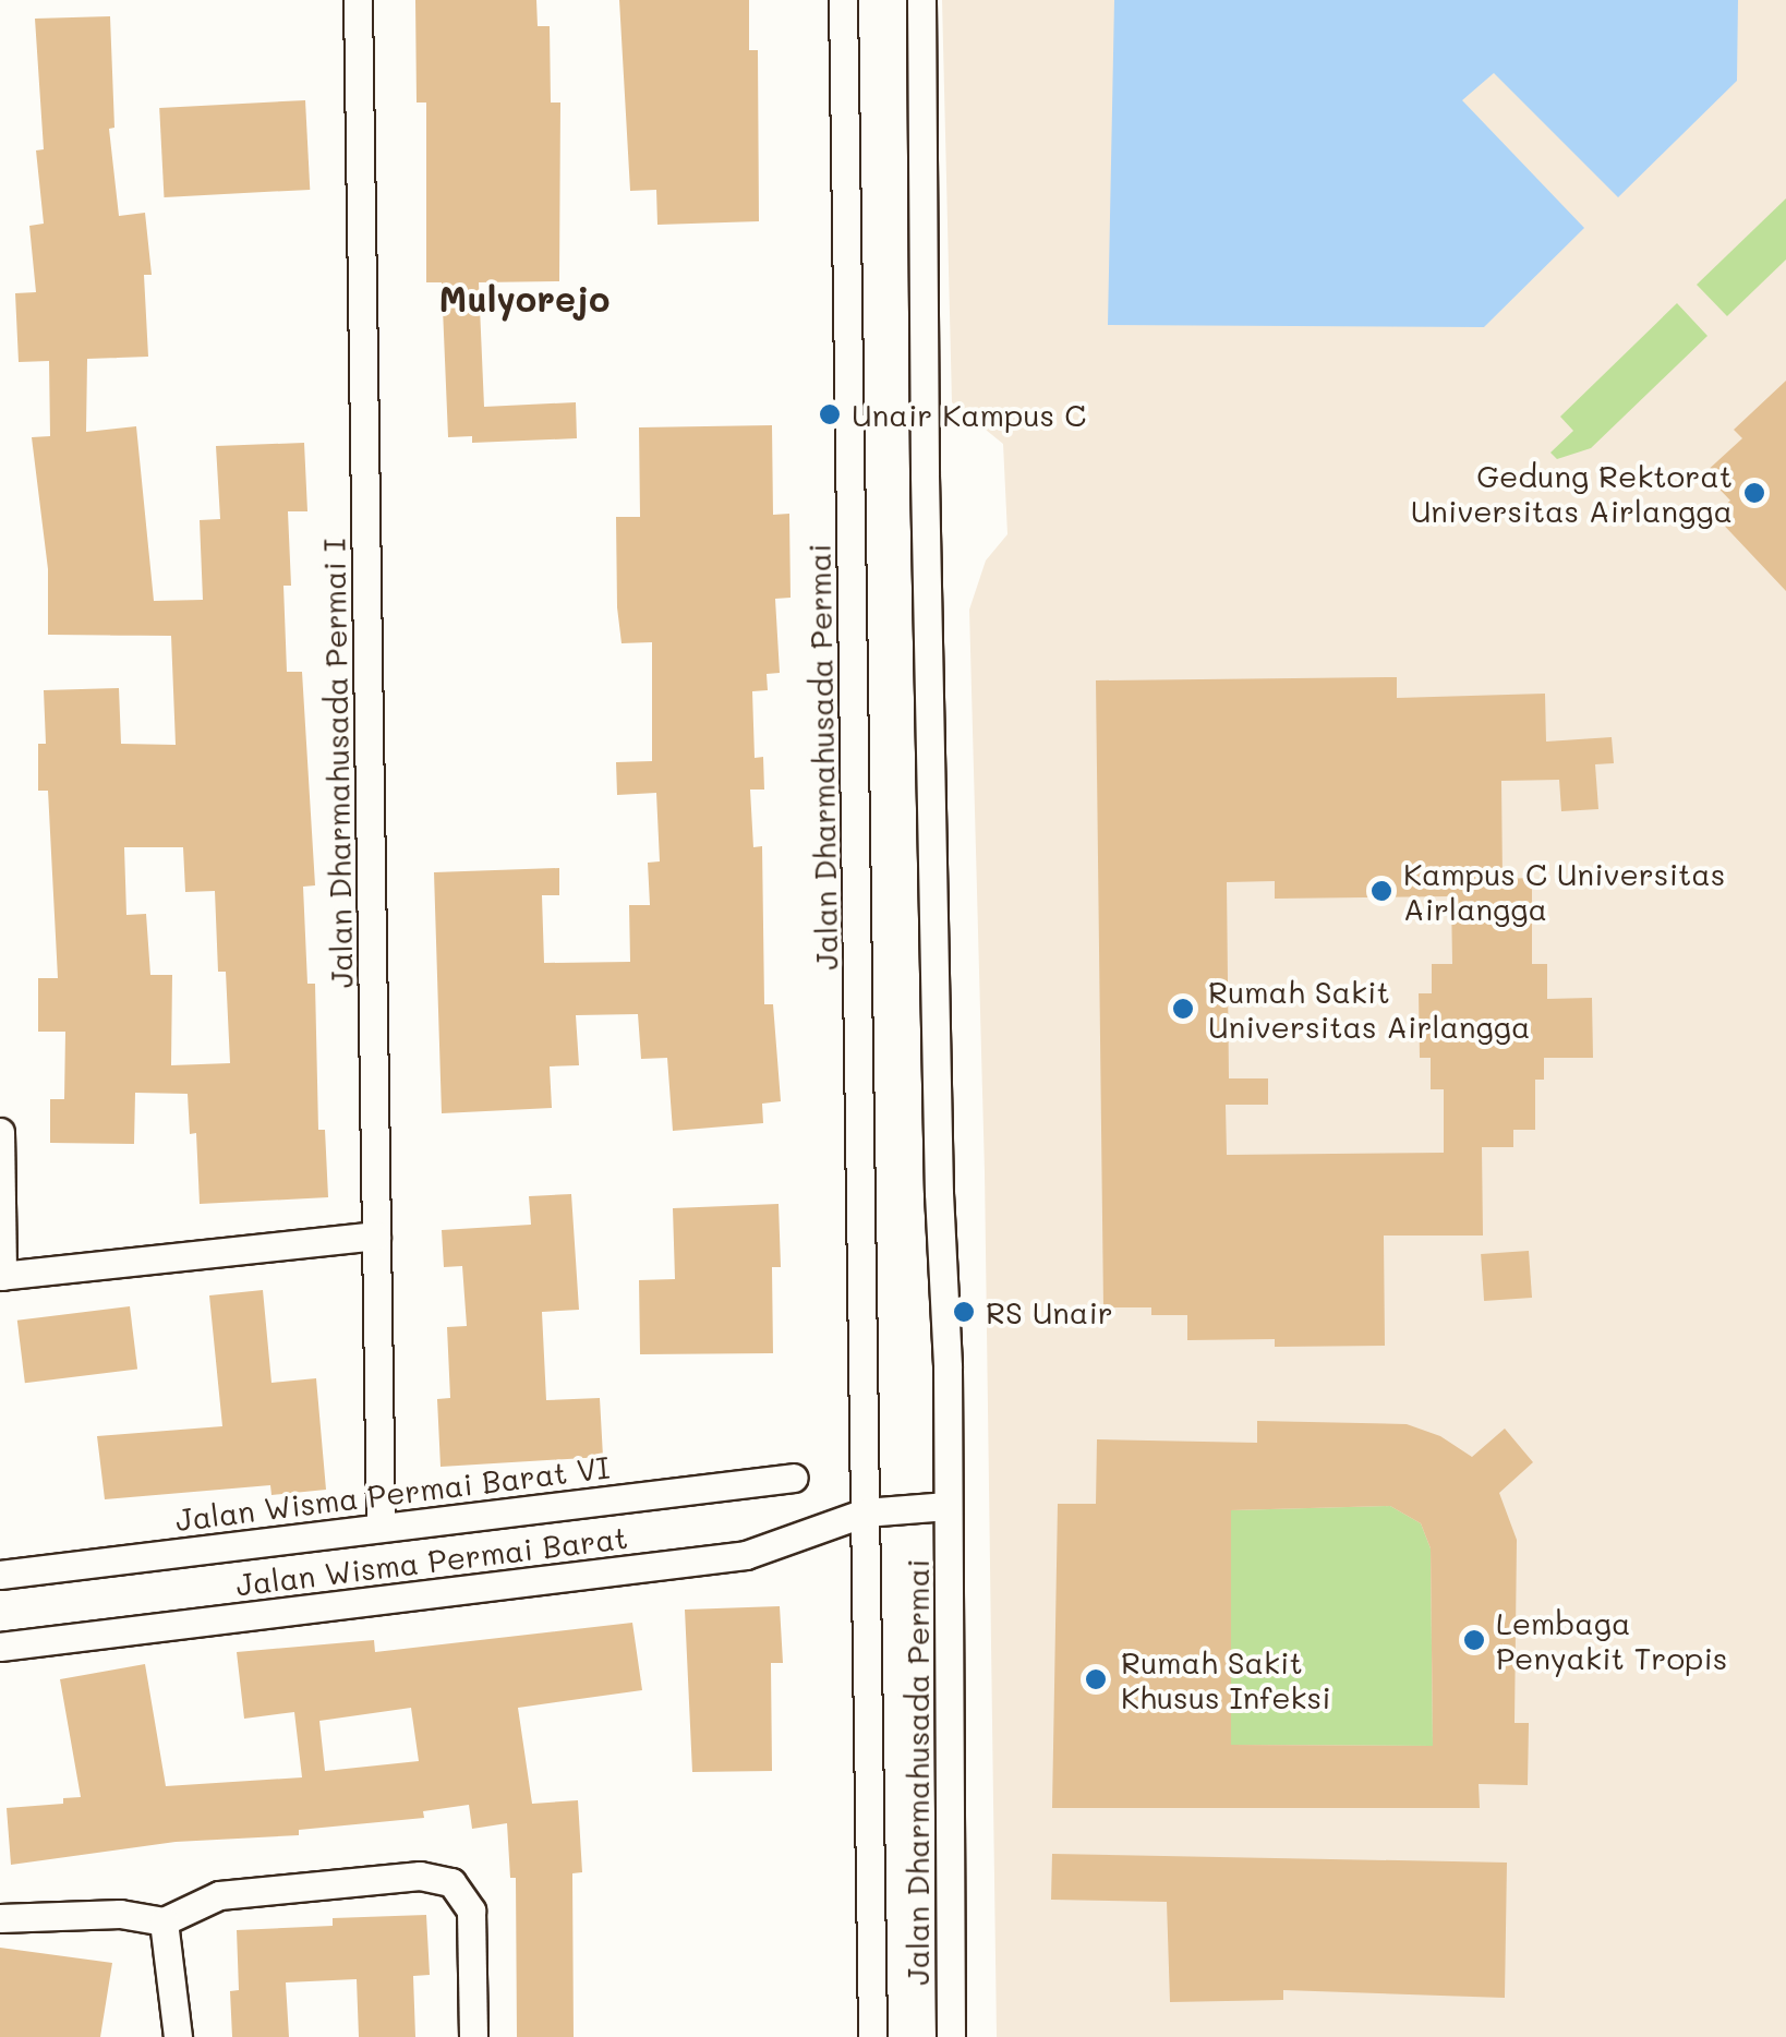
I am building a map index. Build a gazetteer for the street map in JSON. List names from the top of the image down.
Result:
{
  "streets": {
    "street": [
      "Jalan Dharmahusada Permai",
      "Jalan Dharmahusada Permai I",
      "Jalan Wisma Permai Barat VI",
      "Jalan Wisma Permai Barat"
    ]
  },
  "crossings": [
    ["Jalan Dharmahusada Permai", "Jalan Wisma Permai Barat"],
    ["Jalan Dharmahusada Permai I", "Jalan Wisma Permai Barat VI"]
  ],
  "districts": ["Mulyorejo"],
  "places": [
    "Unair Kampus C",
    "Gedung Rektorat Universitas Airlangga",
    "Kampus C Universitas Airlangga",
    "Rumah Sakit Universitas Airlangga",
    "RS Unair",
    "Lembaga Penyakit Tropis",
    "Rumah Sakit Khusus Infeksi"
  ]
}
